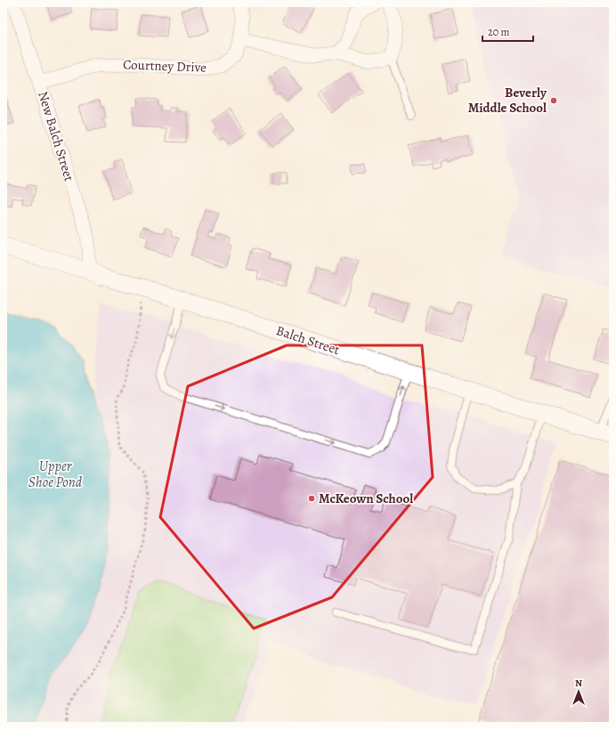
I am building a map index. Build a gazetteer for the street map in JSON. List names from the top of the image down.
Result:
{
  "streets": {
    "street": ["Courtney Drive", "New Balch Street", "Balch Street"]
  },
  "crossings": [
    ["Courtney Drive", "New Balch Street"],
    ["New Balch Street", "Balch Street"]
  ],
  "water": ["Upper Shoe Pond"],
  "places": ["Beverly Middle School", "McKeown School"],
  "scale_bar": "20 m",
  "north": "top"
}
